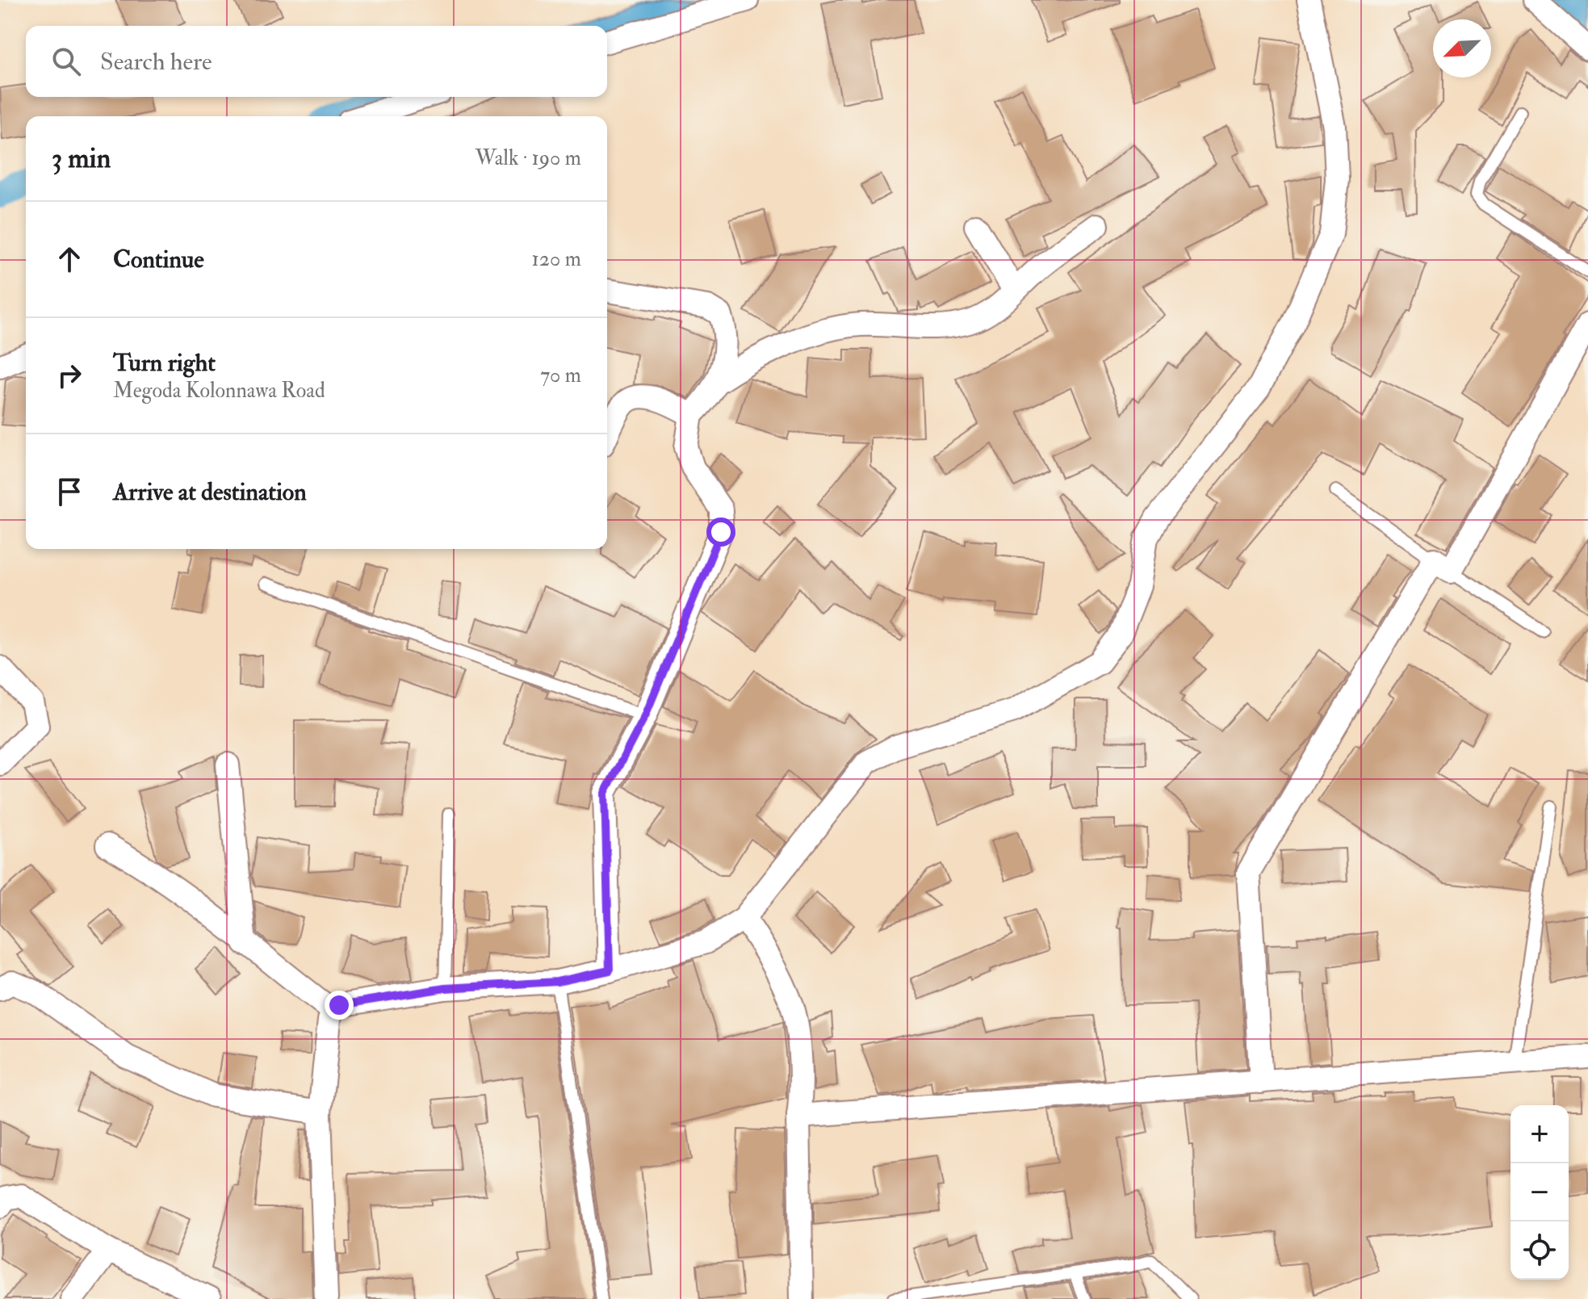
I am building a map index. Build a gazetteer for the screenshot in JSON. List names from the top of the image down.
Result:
{
  "north": "bottom left",
  "page": {
    "search": "Search here",
    "heading": ["3 min", "Walk · 190 m"],
    "list": [
      ["Continue", "120 m"],
      ["Turn right", "Megoda Kolonnawa Road", "70 m"],
      "Arrive at destination"
    ],
    "map_buttons": ["+", "−"]
  }
}
